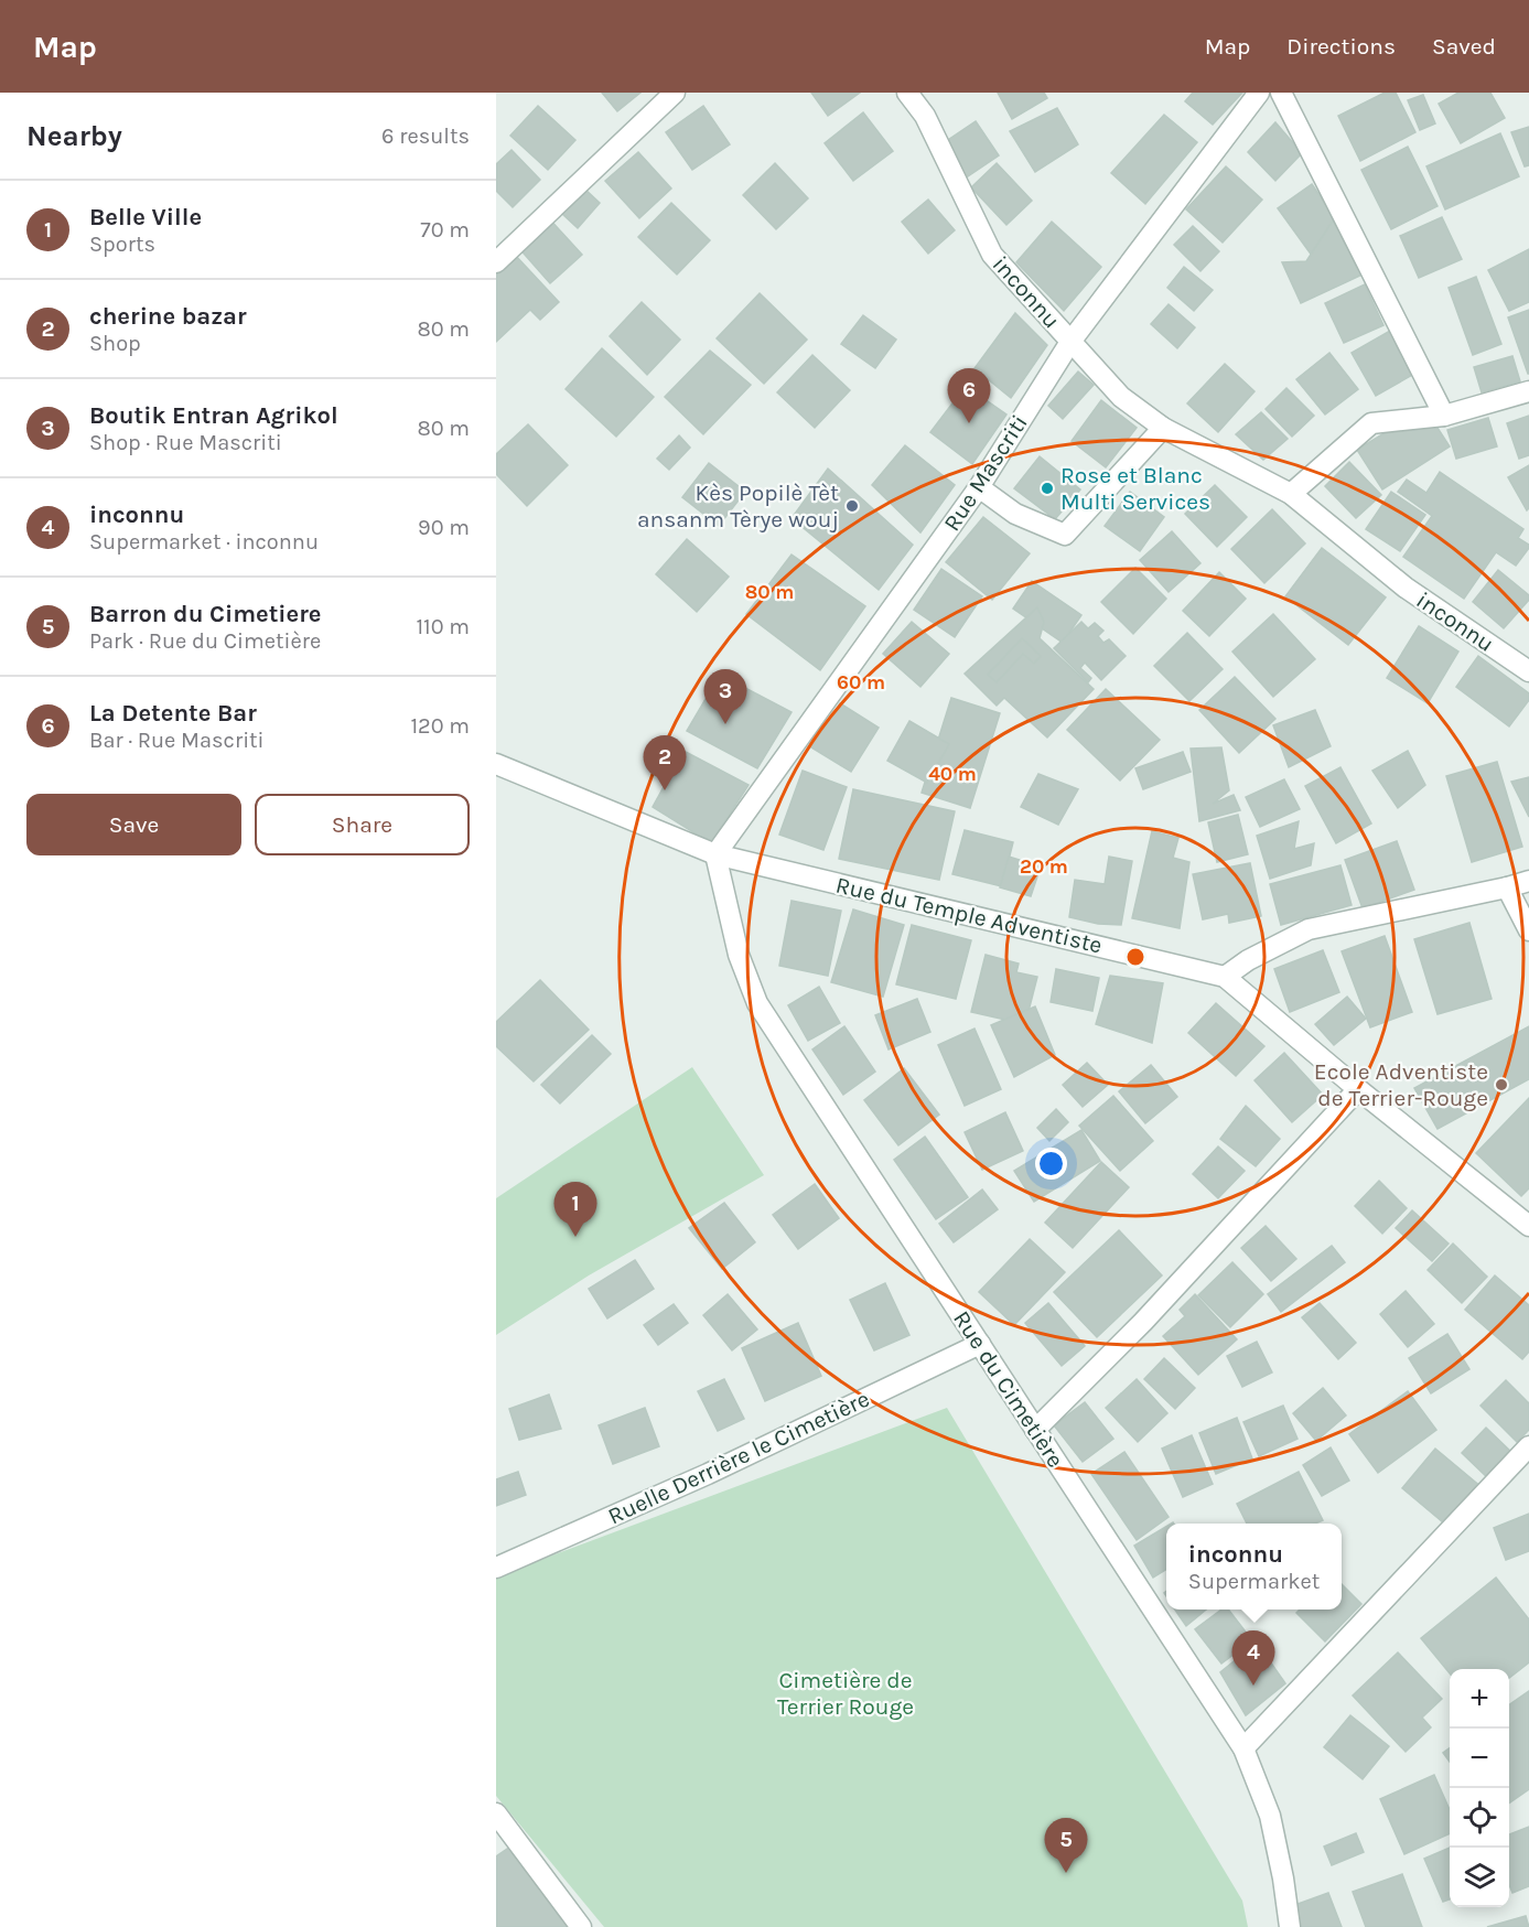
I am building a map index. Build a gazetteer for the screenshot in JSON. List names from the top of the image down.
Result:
{
  "streets": {
    "street": [
      "inconnu",
      "Rue Mascriti",
      "Rue du Temple Adventiste",
      "Rue du Cimetière",
      "Ruelle Derrière le Cimetière"
    ]
  },
  "crossings": [
    ["inconnu", "Rue Mascriti"],
    ["Rue Mascriti", "Rue du Temple Adventiste"],
    ["Rue Mascriti", "Rue du Cimetière"],
    ["Rue du Temple Adventiste", "Rue du Cimetière"],
    ["Rue du Cimetière", "Ruelle Derrière le Cimetière"]
  ],
  "parks": ["Cimetière de Terrier Rouge"],
  "places": ["Rose et Blanc Multi Services", "Kès Popilè Tèt ansanm Tèrye wouj", "Ecole Adventiste de Terrier-Rouge"],
  "page": {
    "header": "Map",
    "nav": ["Map", "Directions", "Saved"],
    "heading": ["Nearby", "6 results"],
    "list": [
      {
        "mark": "1",
        "name": "Belle Ville",
        "note": "Sports",
        "value": "70 m"
      },
      {
        "mark": "2",
        "name": "cherine bazar",
        "note": "Shop",
        "value": "80 m"
      },
      {
        "mark": "3",
        "name": "Boutik Entran Agrikol",
        "note": "Shop · Rue Mascriti",
        "value": "80 m"
      },
      {
        "mark": "4",
        "name": "inconnu",
        "note": "Supermarket · inconnu",
        "value": "90 m"
      },
      {
        "mark": "5",
        "name": "Barron du Cimetiere",
        "note": "Park · Rue du Cimetière",
        "value": "110 m"
      },
      {
        "mark": "6",
        "name": "La Detente Bar",
        "note": "Bar · Rue Mascriti",
        "value": "120 m"
      }
    ],
    "pins": [
      "6",
      "3",
      "2",
      "1",
      "4",
      "5"
    ],
    "buttons": ["Save", "Share"],
    "popup": ["inconnu", "Supermarket"],
    "map_buttons": ["+", "−"]
  },
  "rings": [
    "80 m",
    "60 m",
    "40 m",
    "20 m"
  ]
}
